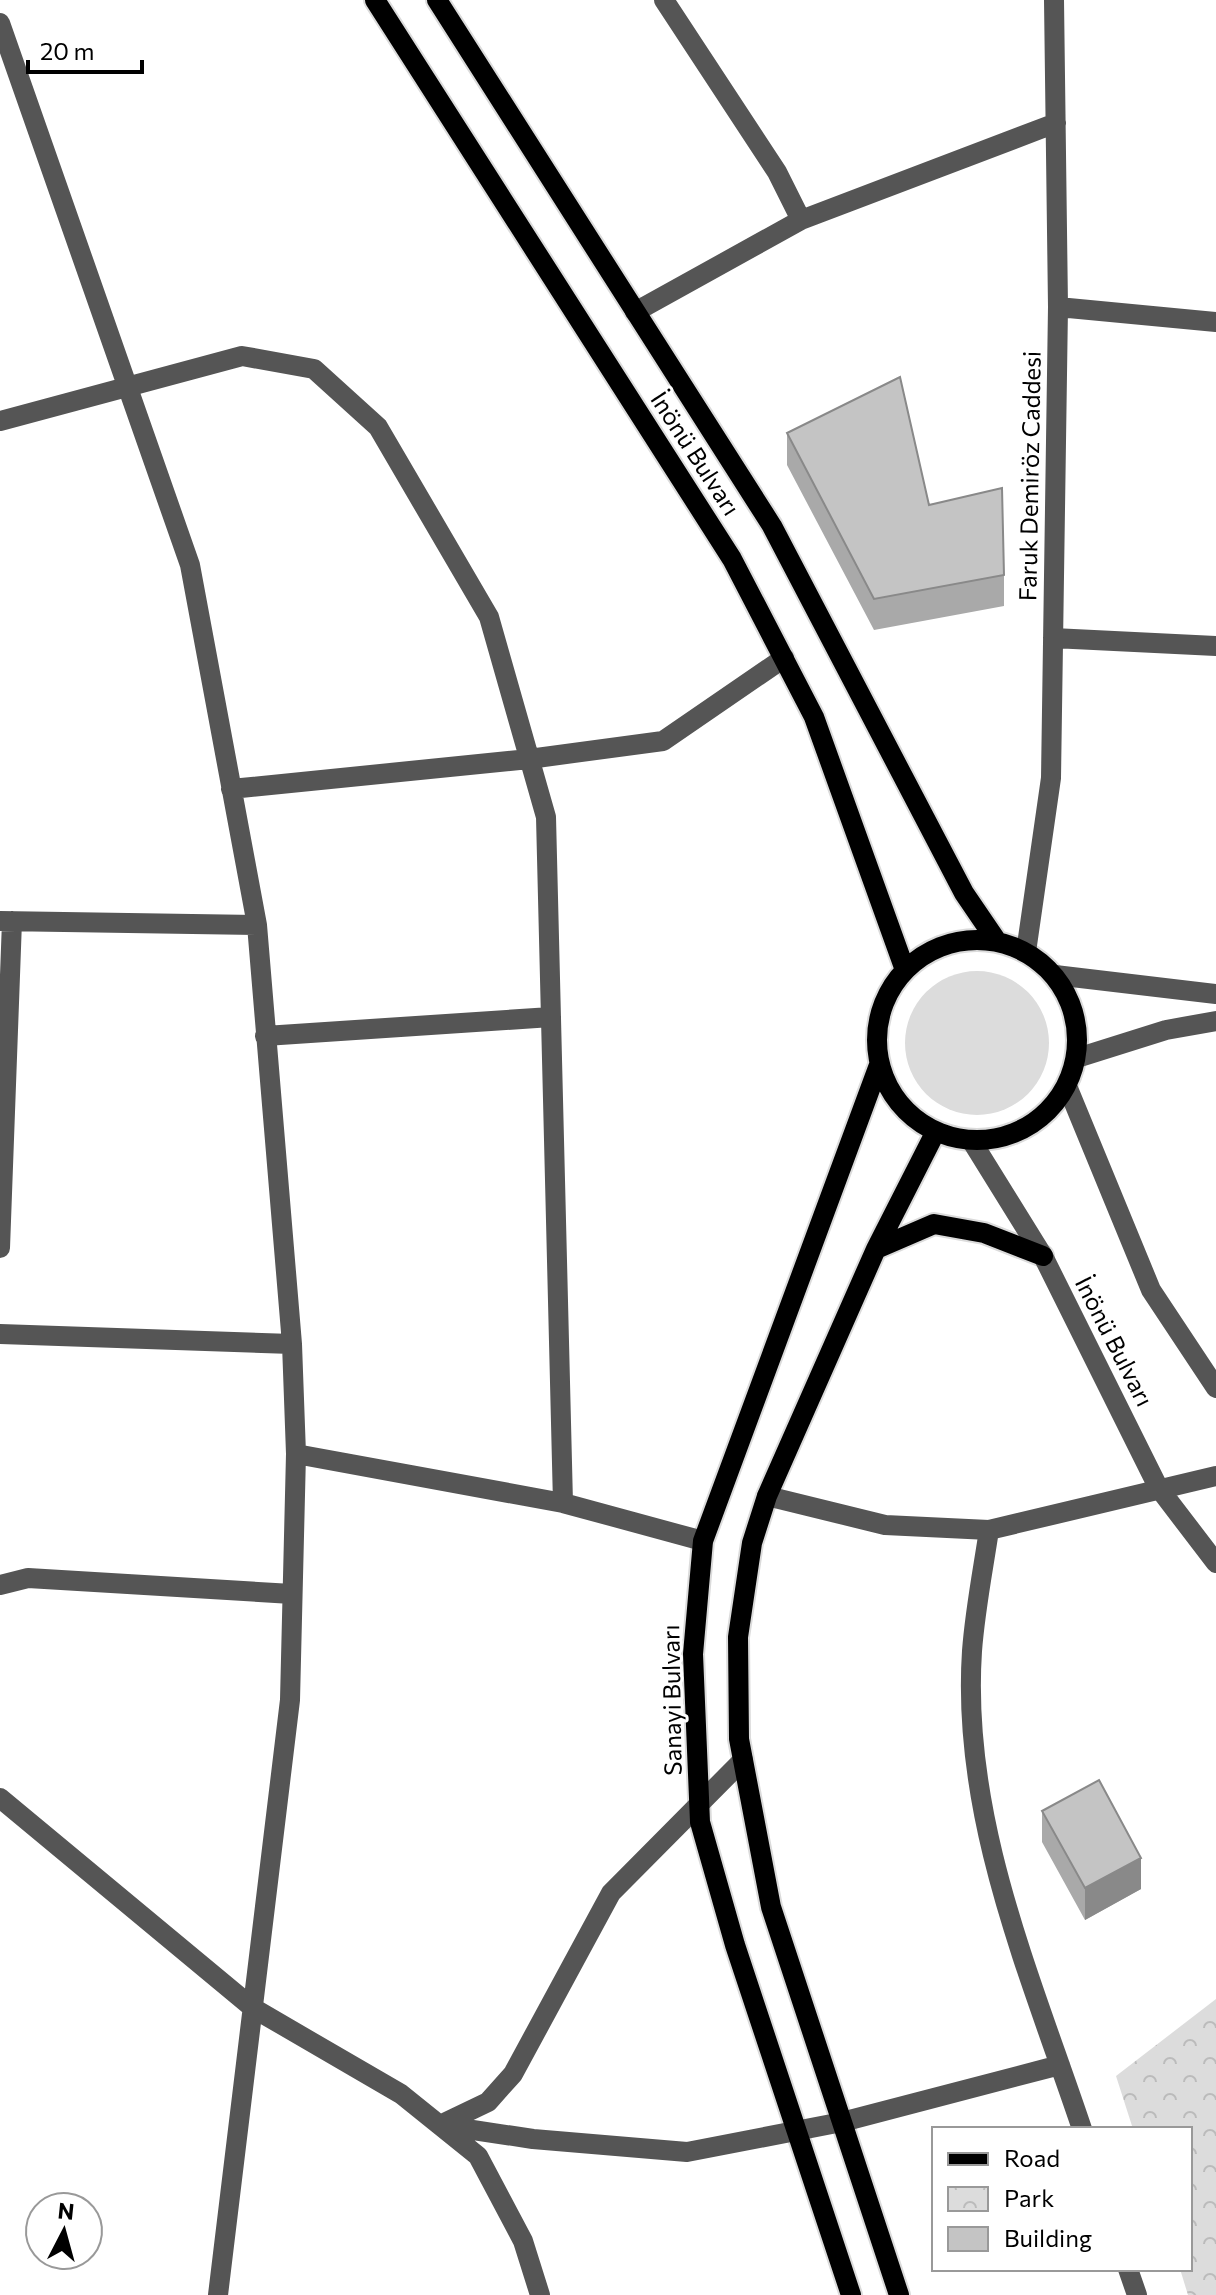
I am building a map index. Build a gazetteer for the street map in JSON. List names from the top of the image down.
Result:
{
  "streets": {
    "main road": ["İnönü Bulvarı", "Sanayi Bulvarı"],
    "street": ["Faruk Demiröz Caddesi"]
  },
  "crossings": [
    ["İnönü Bulvarı", "Faruk Demiröz Caddesi"],
    ["İnönü Bulvarı", "Sanayi Bulvarı"],
    ["Faruk Demiröz Caddesi", "Sanayi Bulvarı"]
  ],
  "legend": ["Road", "Park", "Building"],
  "scale_bar": "20 m",
  "north": "top"
}
